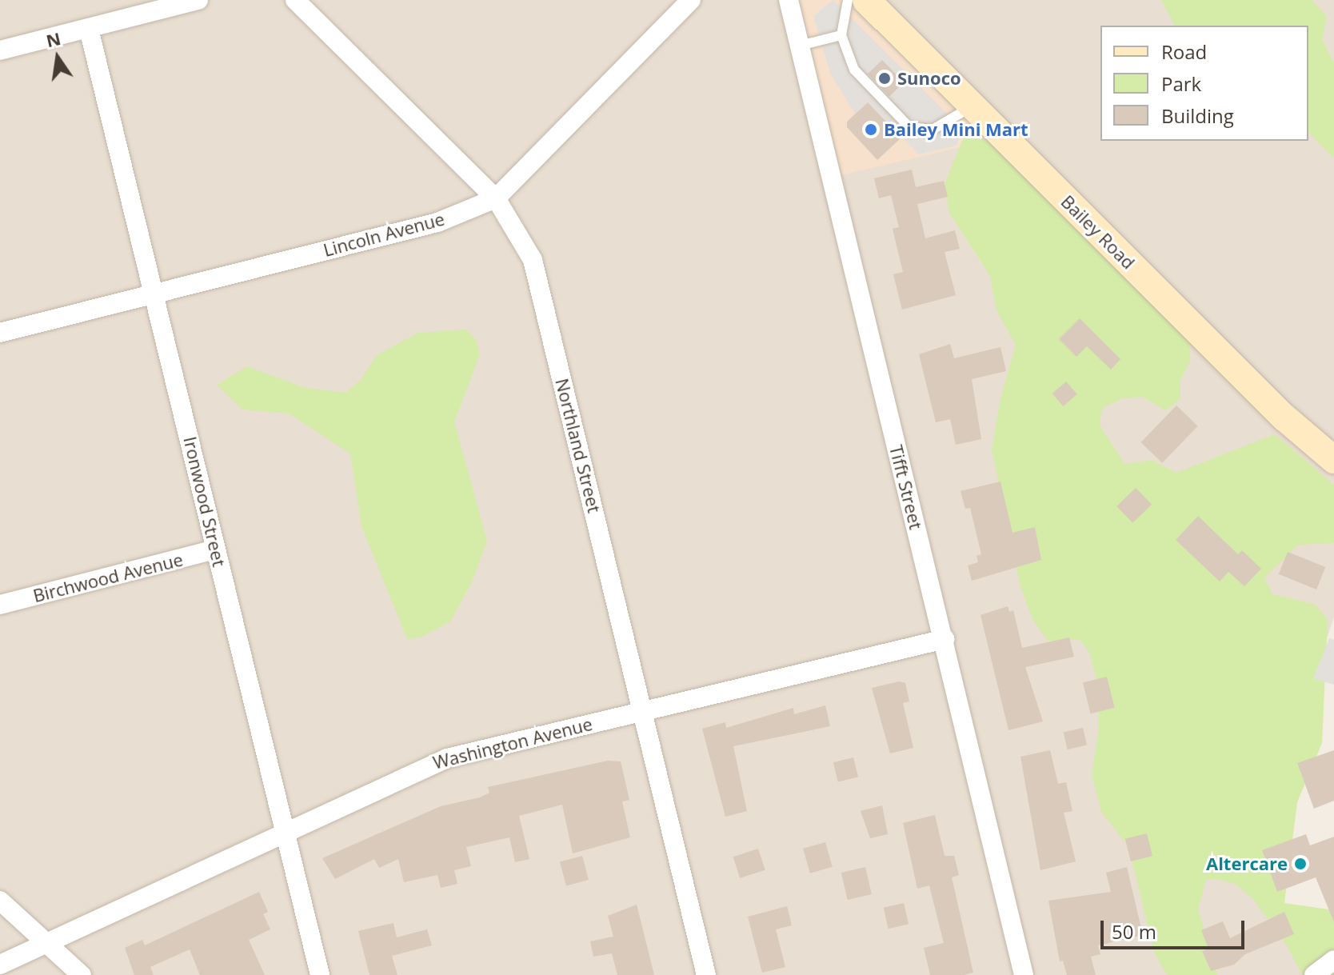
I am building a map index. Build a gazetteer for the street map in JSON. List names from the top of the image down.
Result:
{
  "streets": {
    "street": [
      "Bailey Road",
      "Lincoln Avenue",
      "Northland Street",
      "Tifft Street",
      "Ironwood Street",
      "Birchwood Avenue",
      "Washington Avenue"
    ]
  },
  "crossings": [
    ["Lincoln Avenue", "Northland Street"],
    ["Lincoln Avenue", "Ironwood Street"],
    ["Northland Street", "Washington Avenue"],
    ["Tifft Street", "Washington Avenue"],
    ["Ironwood Street", "Birchwood Avenue"],
    ["Ironwood Street", "Washington Avenue"]
  ],
  "places": ["Sunoco", "Bailey Mini Mart", "Altercare"],
  "legend": ["Road", "Park", "Building"],
  "scale_bar": "50 m",
  "north": "top"
}
